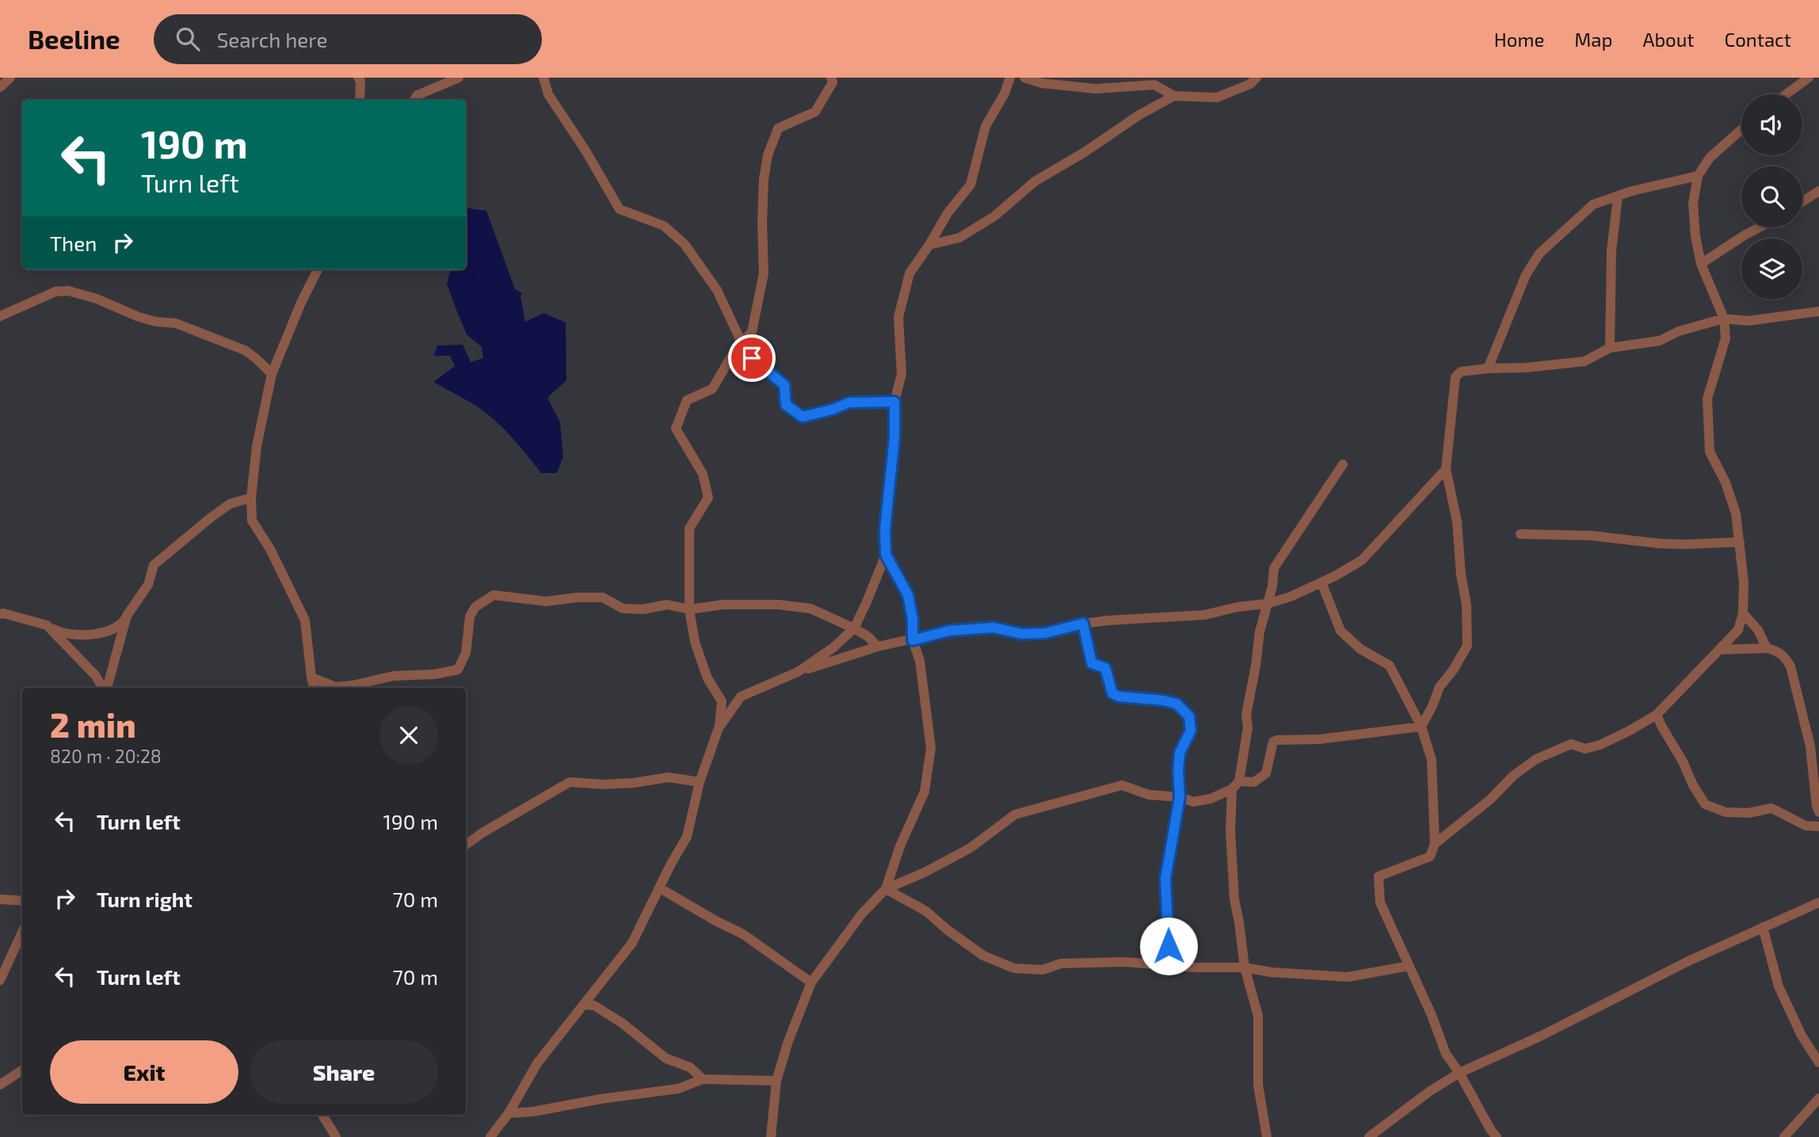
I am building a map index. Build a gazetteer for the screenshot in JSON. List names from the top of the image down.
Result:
{
  "page": {
    "header": "Beeline",
    "search": "Search here",
    "nav": [
      "Home",
      "Map",
      "About",
      "Contact"
    ],
    "turn": ["190 m", "Turn left"],
    "then": "Then",
    "heading": ["2 min", "820 m · 20:28"],
    "list": [
      {
        "name": "Turn left",
        "value": "190 m"
      },
      {
        "name": "Turn right",
        "value": "70 m"
      },
      {
        "name": "Turn left",
        "value": "70 m"
      }
    ],
    "buttons": ["Exit", "Share"]
  }
}
